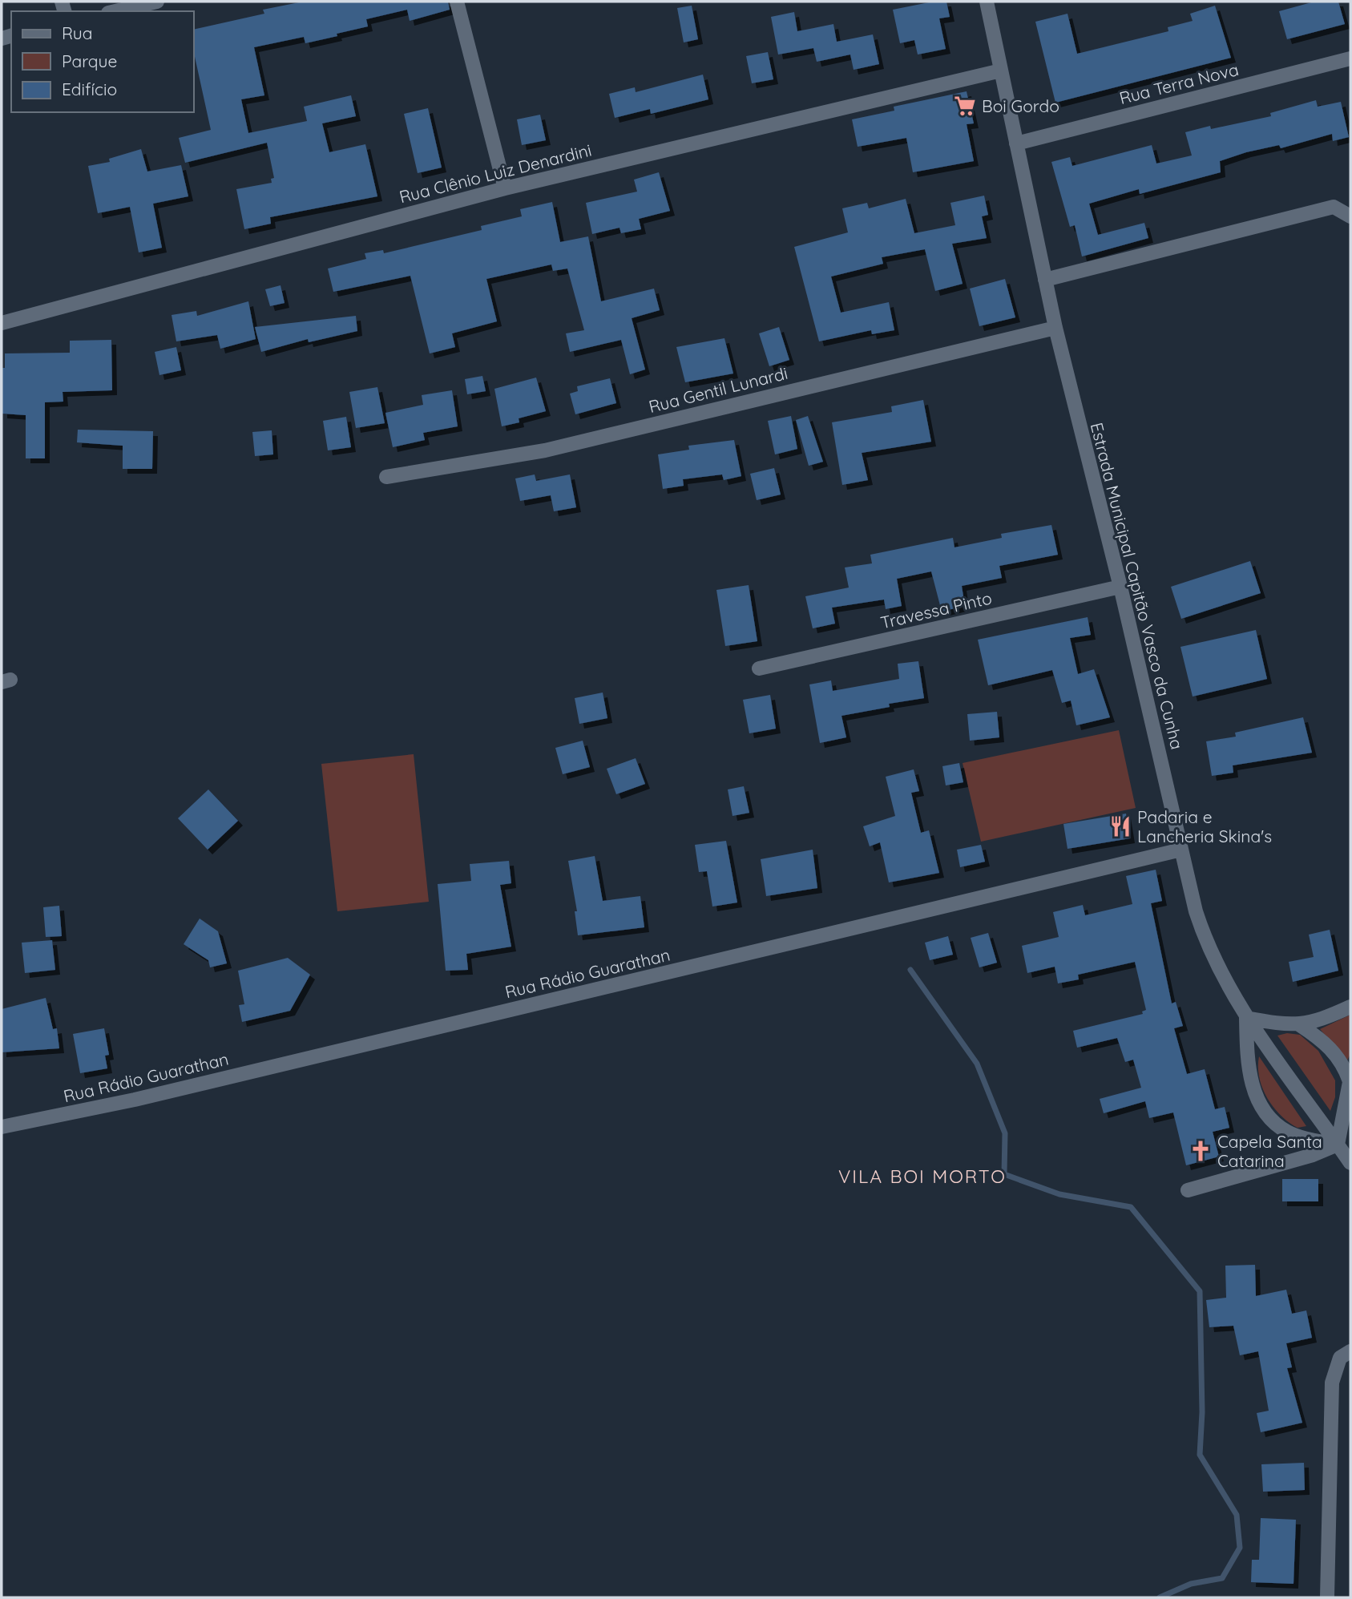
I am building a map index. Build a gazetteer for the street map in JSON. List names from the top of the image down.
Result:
{
  "streets": {
    "street": [
      "Rua Terra Nova",
      "Rua Clênio Luiz Denardini",
      "Rua Gentil Lunardi",
      "Estrada Municipal Capitão Vasco da Cunha",
      "Travessa Pinto",
      "Rua Rádio Guarathan"
    ]
  },
  "crossings": [
    ["Rua Terra Nova", "Estrada Municipal Capitão Vasco da Cunha"],
    ["Rua Clênio Luiz Denardini", "Estrada Municipal Capitão Vasco da Cunha"],
    ["Rua Gentil Lunardi", "Estrada Municipal Capitão Vasco da Cunha"],
    ["Estrada Municipal Capitão Vasco da Cunha", "Travessa Pinto"],
    ["Estrada Municipal Capitão Vasco da Cunha", "Rua Rádio Guarathan"]
  ],
  "districts": ["VILA BOI MORTO"],
  "places": {
    "supermarket": ["Boi Gordo"],
    "restaurant": ["Padaria e Lancheria Skina's"],
    "church": ["Capela Santa Catarina"]
  },
  "legend": ["Rua", "Parque", "Edifício"]
}
